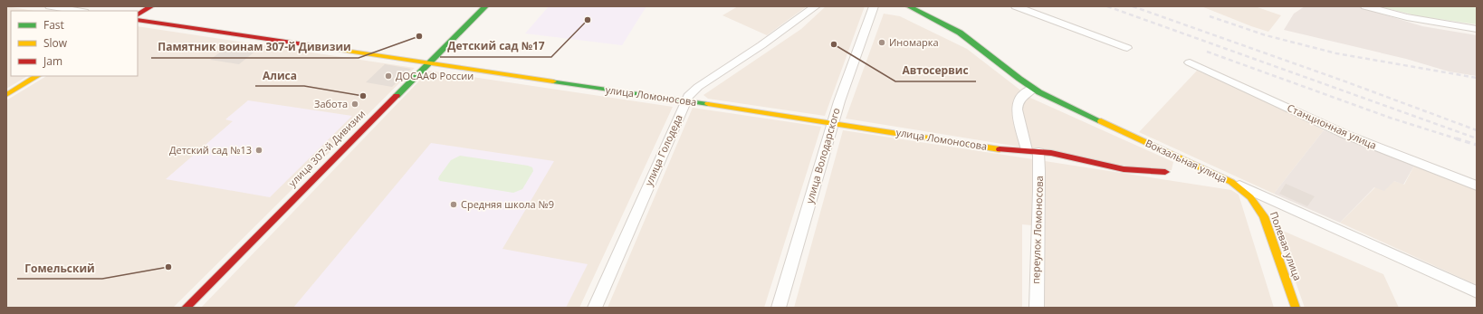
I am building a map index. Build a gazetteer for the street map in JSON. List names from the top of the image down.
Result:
{
  "streets": {
    "street": [
      "улица Ломоносова",
      "Станционная улица",
      "улица 307-й Дивизии",
      "улица Голодеда",
      "улица Володарского",
      "Вокзальная улица",
      "переулок Ломоносова",
      "Полевая улица"
    ]
  },
  "crossings": [
    ["улица Ломоносова", "улица 307-й Дивизии"],
    ["улица Ломоносова", "улица Голодеда"],
    ["улица Ломоносова", "улица Володарского"],
    ["улица Ломоносова", "переулок Ломоносова"],
    ["Вокзальная улица", "переулок Ломоносова"],
    ["Вокзальная улица", "Полевая улица"]
  ],
  "places": [
    "Детский сад №17",
    "Памятник воинам 307-й Дивизии",
    "Иномарка",
    "Автосервис",
    "ДОСААФ России",
    "Алиса",
    "Забота",
    "Детский сад №13",
    "Средняя школа №9",
    "Гомельский"
  ],
  "legend": ["Fast", "Slow", "Jam"]
}
